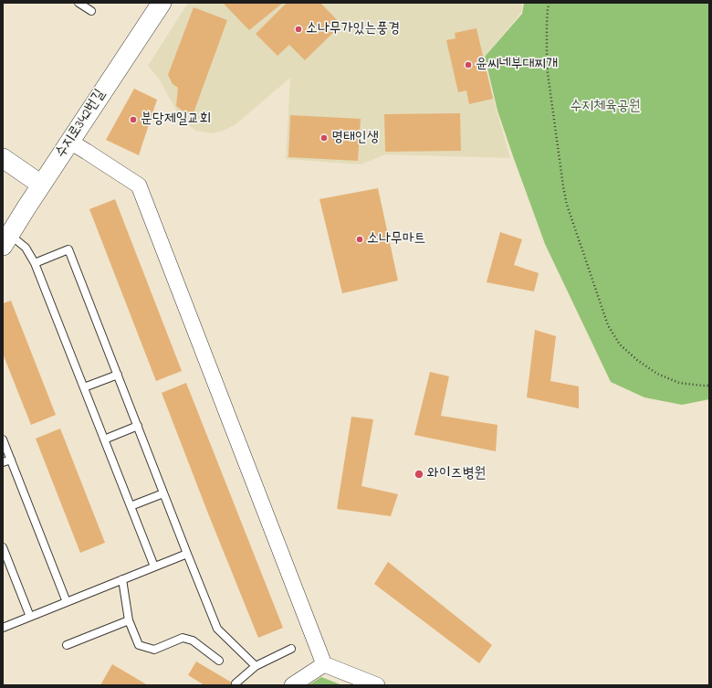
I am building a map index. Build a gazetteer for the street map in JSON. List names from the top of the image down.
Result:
{
  "streets": {
    "street": ["수지로342번길"]
  },
  "parks": ["수지체육공원"],
  "places": [
    "소나무가있는풍경",
    "윤씨네부대찌개",
    "분당제일교회",
    "명태인생",
    "소나무마트",
    "와이즈병원"
  ]
}
